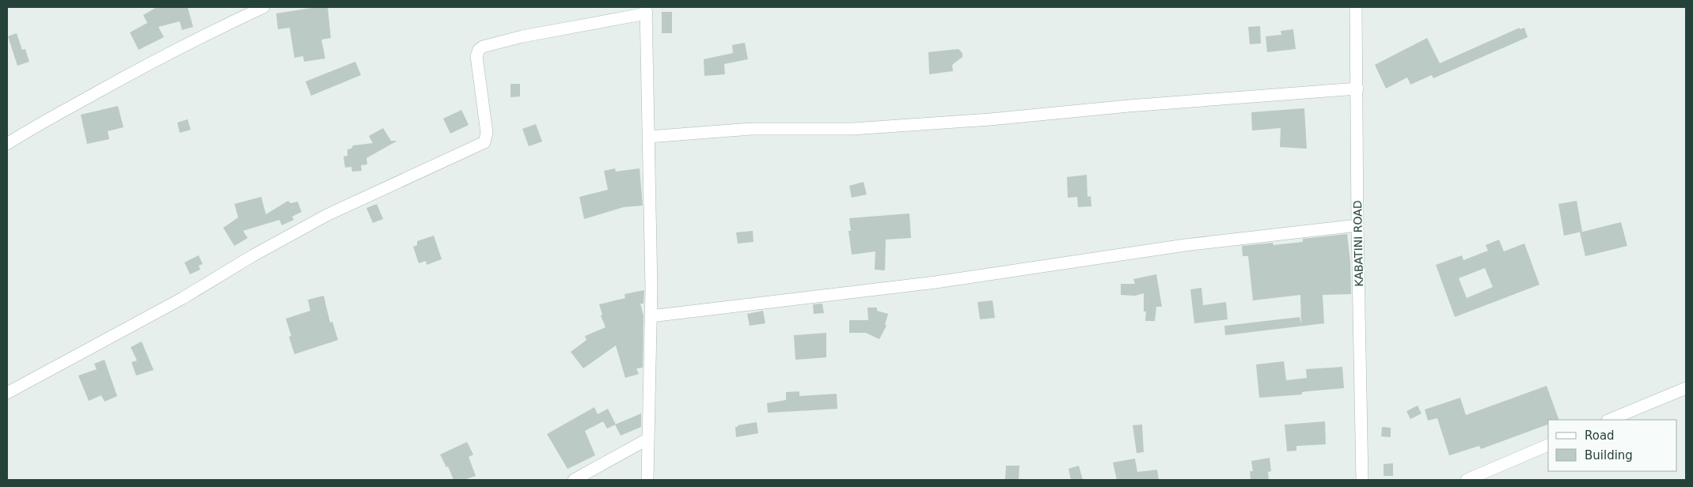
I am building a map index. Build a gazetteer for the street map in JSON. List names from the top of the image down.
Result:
{
  "streets": {
    "street": ["KABATINI ROAD"]
  },
  "legend": ["Road", "Building"]
}
